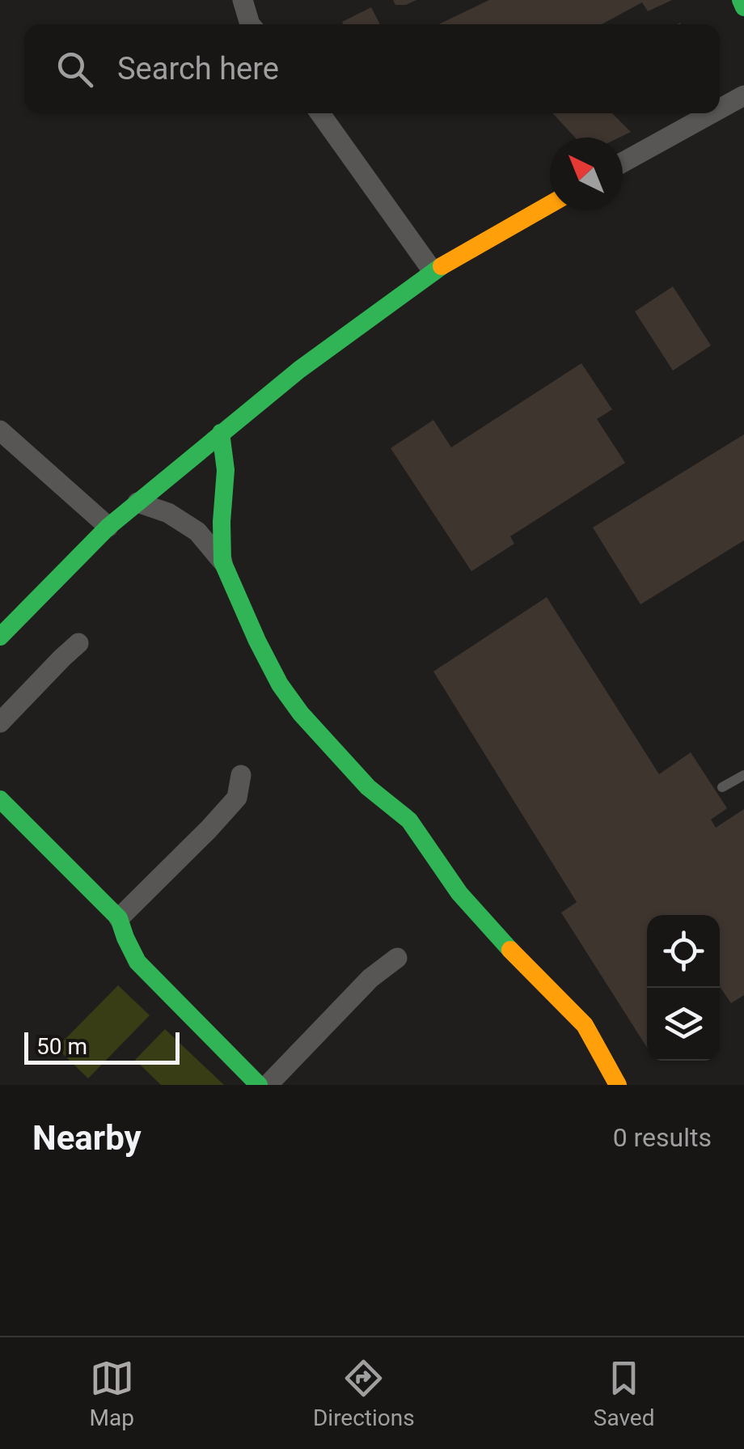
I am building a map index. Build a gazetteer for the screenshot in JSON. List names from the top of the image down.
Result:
{
  "scale_bar": "50 m",
  "north": "top left",
  "page": {
    "search": "Search here",
    "scale": "50 m",
    "heading": ["Nearby", "0 results"],
    "nav": ["Map", "Directions", "Saved"]
  }
}
